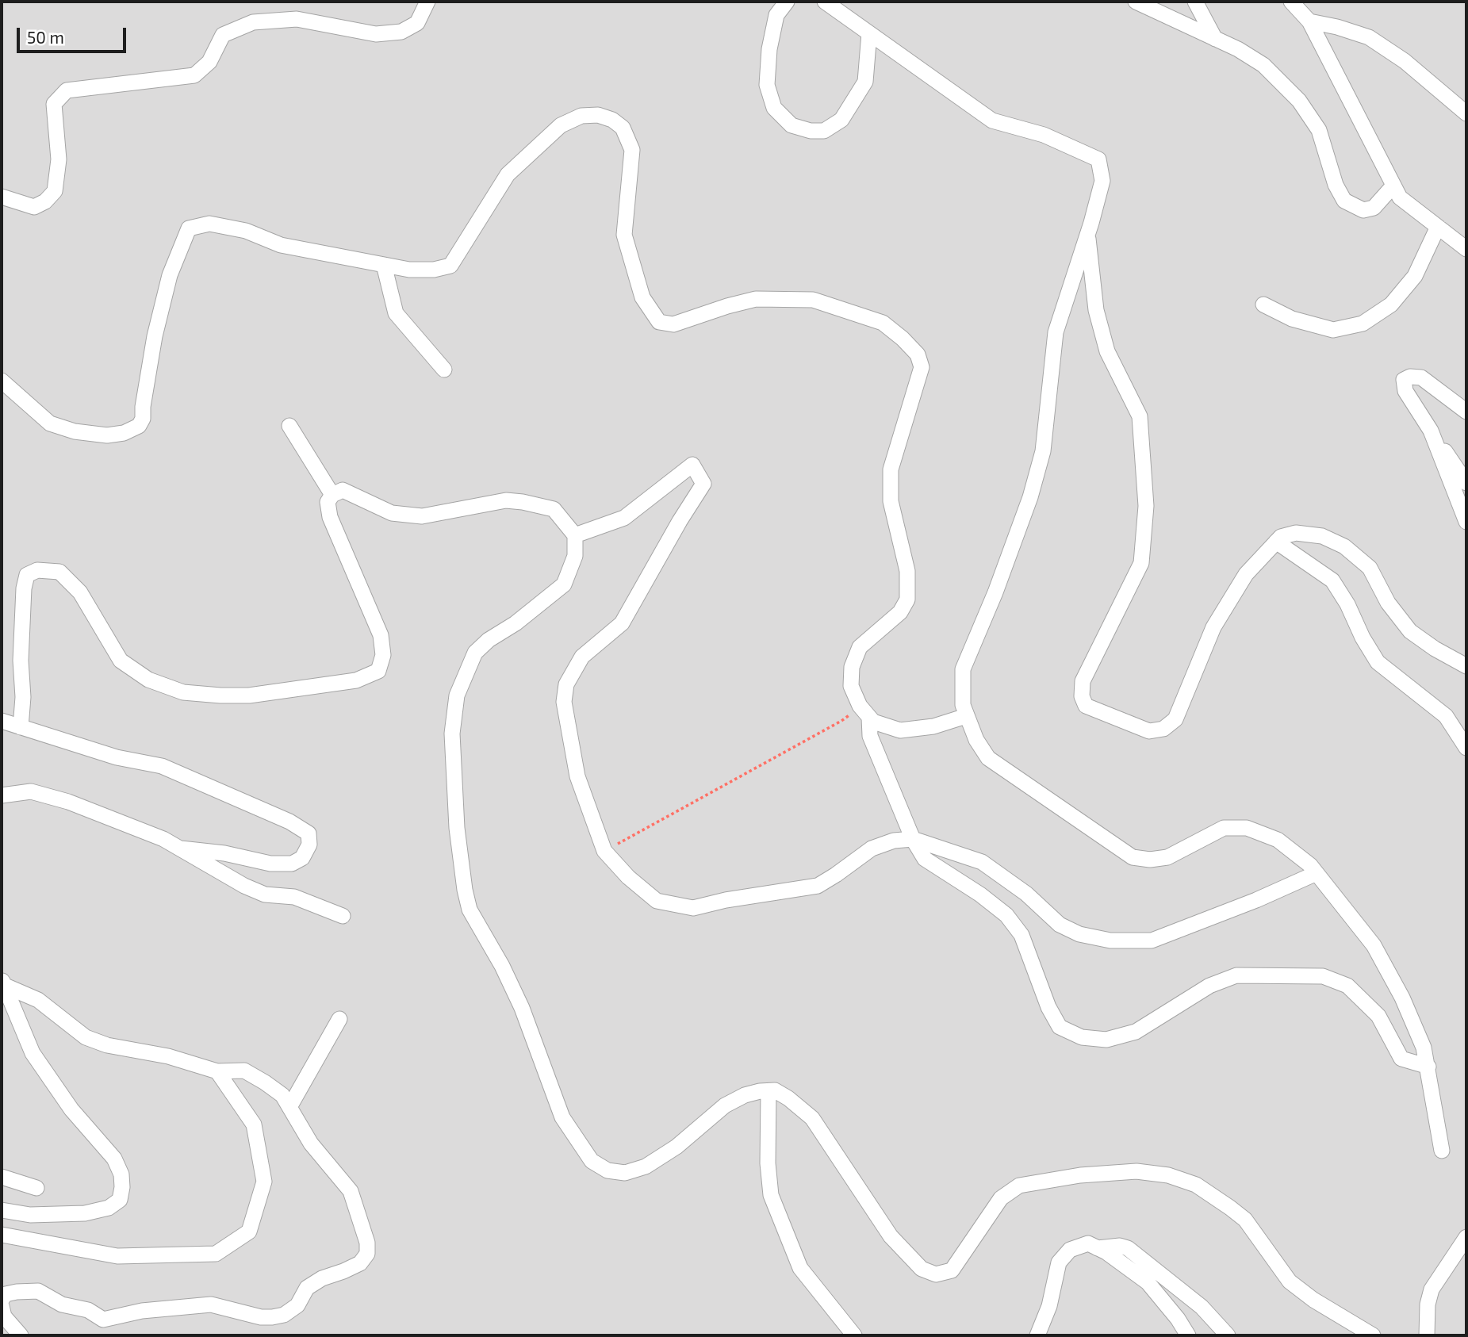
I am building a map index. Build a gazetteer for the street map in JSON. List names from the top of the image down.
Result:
{
  "scale_bar": "50 m"
}
